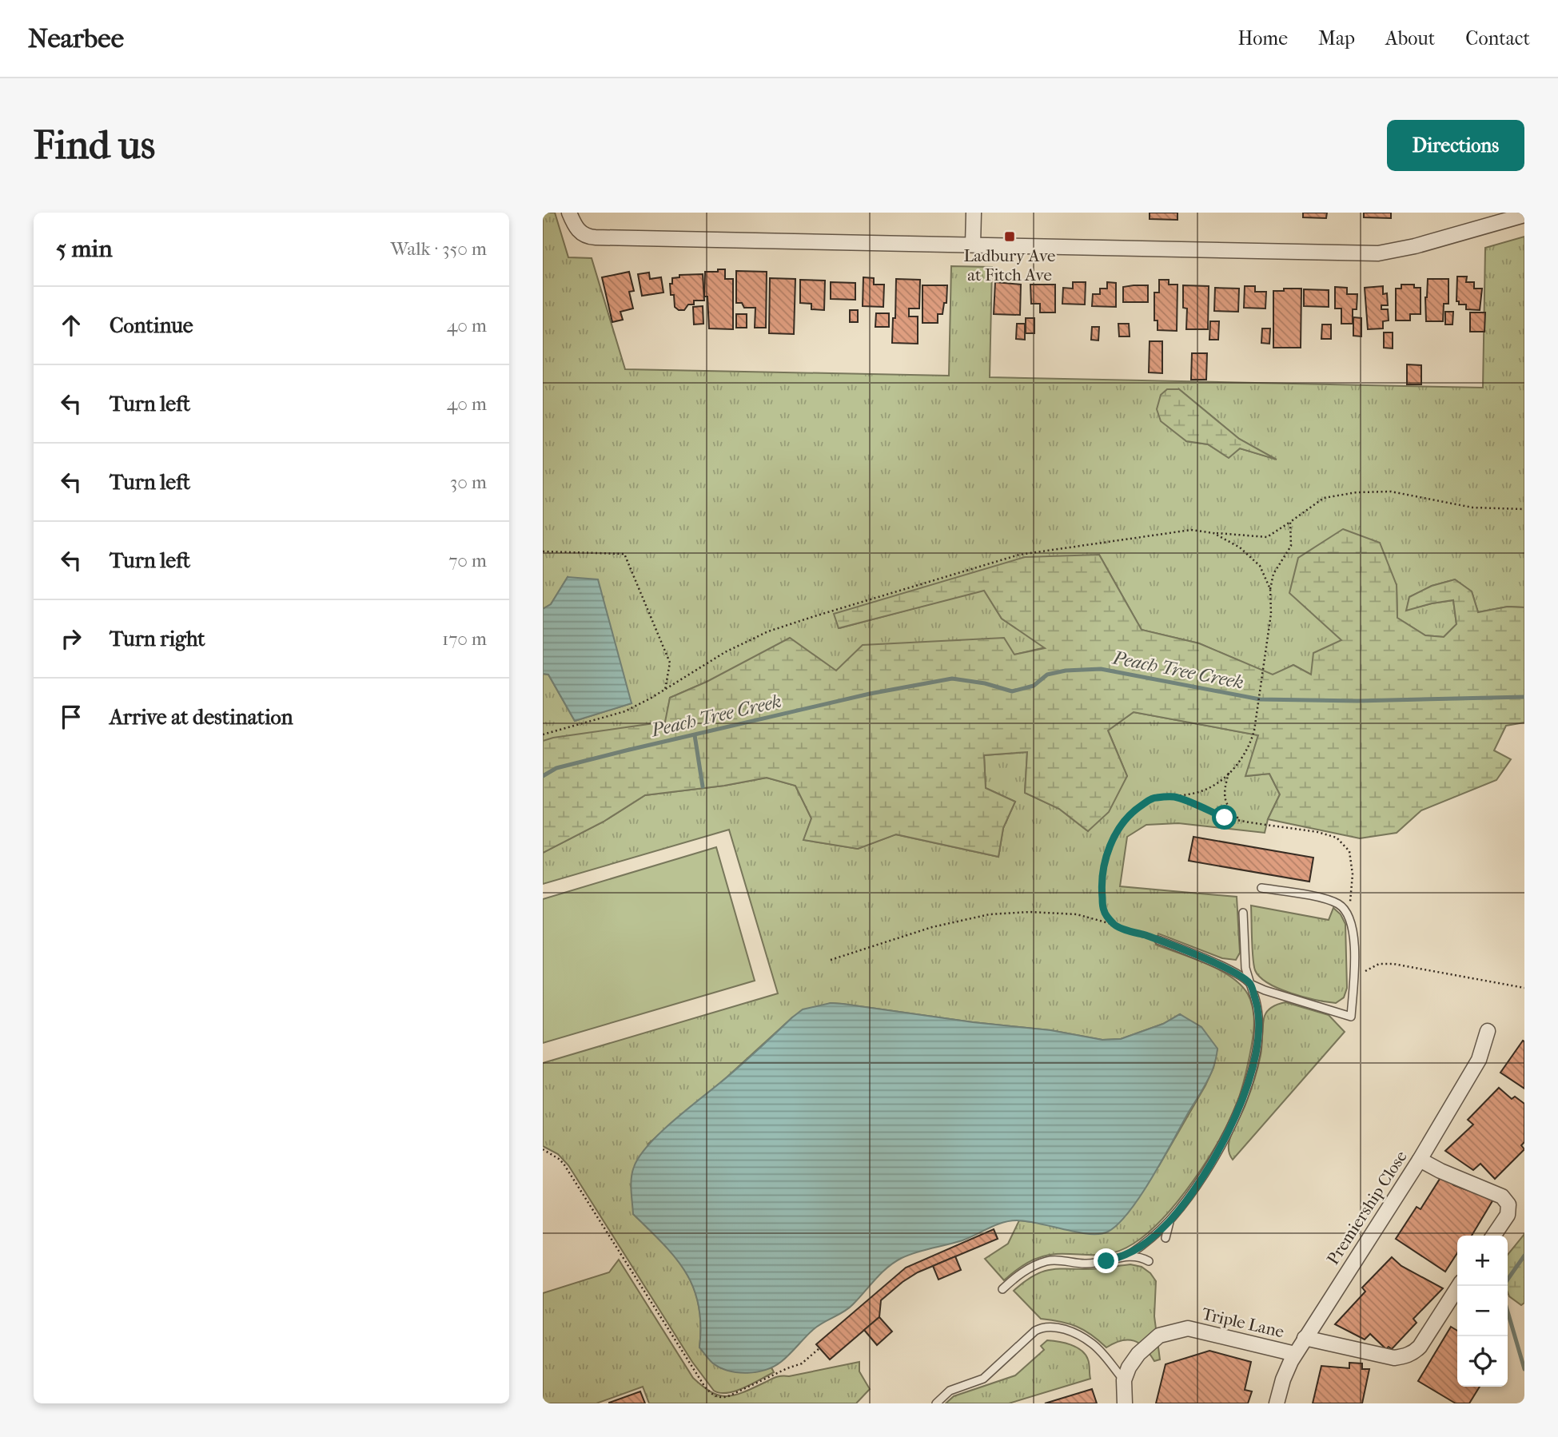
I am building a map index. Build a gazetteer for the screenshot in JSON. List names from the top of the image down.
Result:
{
  "streets": {
    "street": ["Premiership Close", "Triple Lane"]
  },
  "crossings": [
    ["Premiership Close", "Triple Lane"]
  ],
  "water": ["Peach Tree Creek"],
  "places": {
    "transit": ["Ladbury Ave at Fitch Ave"]
  },
  "page": {
    "header": "Nearbee",
    "nav": [
      "Home",
      "Map",
      "About",
      "Contact"
    ],
    "buttons": "Directions",
    "title": "Find us",
    "heading": ["5 min", "Walk · 350 m"],
    "list": [
      ["Continue", "40 m"],
      ["Turn left", "40 m"],
      ["Turn left", "30 m"],
      ["Turn left", "70 m"],
      ["Turn right", "170 m"],
      "Arrive at destination"
    ],
    "map_buttons": ["+", "−"]
  }
}
